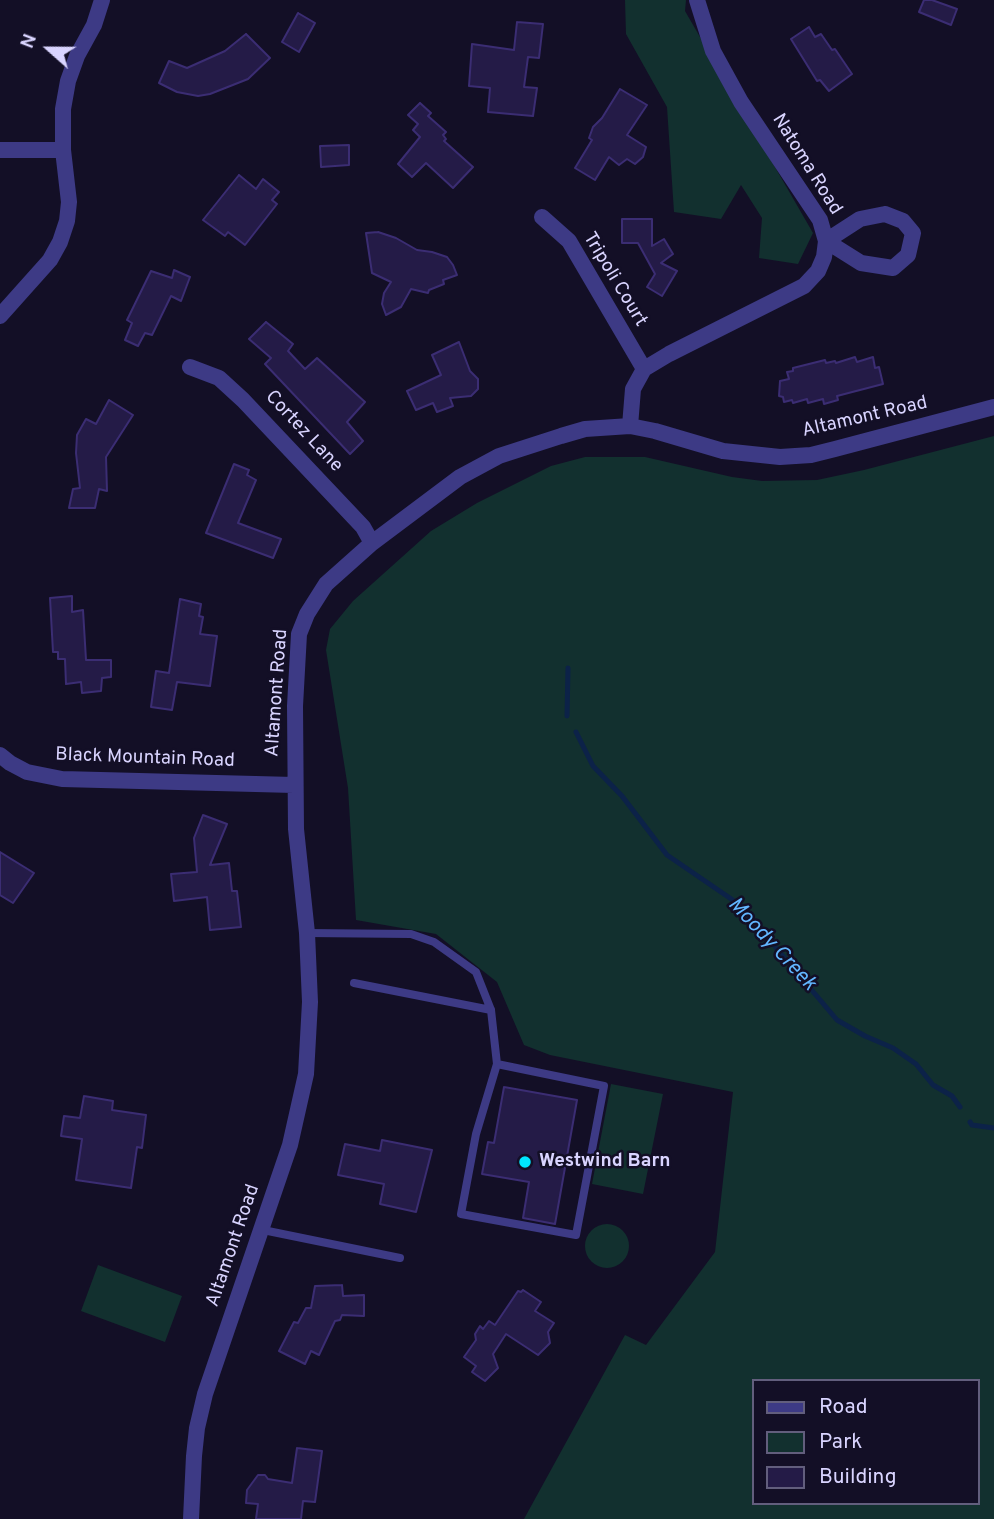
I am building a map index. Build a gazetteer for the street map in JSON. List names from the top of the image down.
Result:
{
  "streets": {
    "street": [
      "Natoma Road",
      "Tripoli Court",
      "Altamont Road",
      "Cortez Lane",
      "Black Mountain Road"
    ]
  },
  "crossings": [
    ["Natoma Road", "Tripoli Court"],
    ["Altamont Road", "Cortez Lane"],
    ["Altamont Road", "Black Mountain Road"]
  ],
  "water": ["Moody Creek"],
  "places": ["Westwind Barn"],
  "legend": ["Road", "Park", "Building"],
  "north": "left"
}
